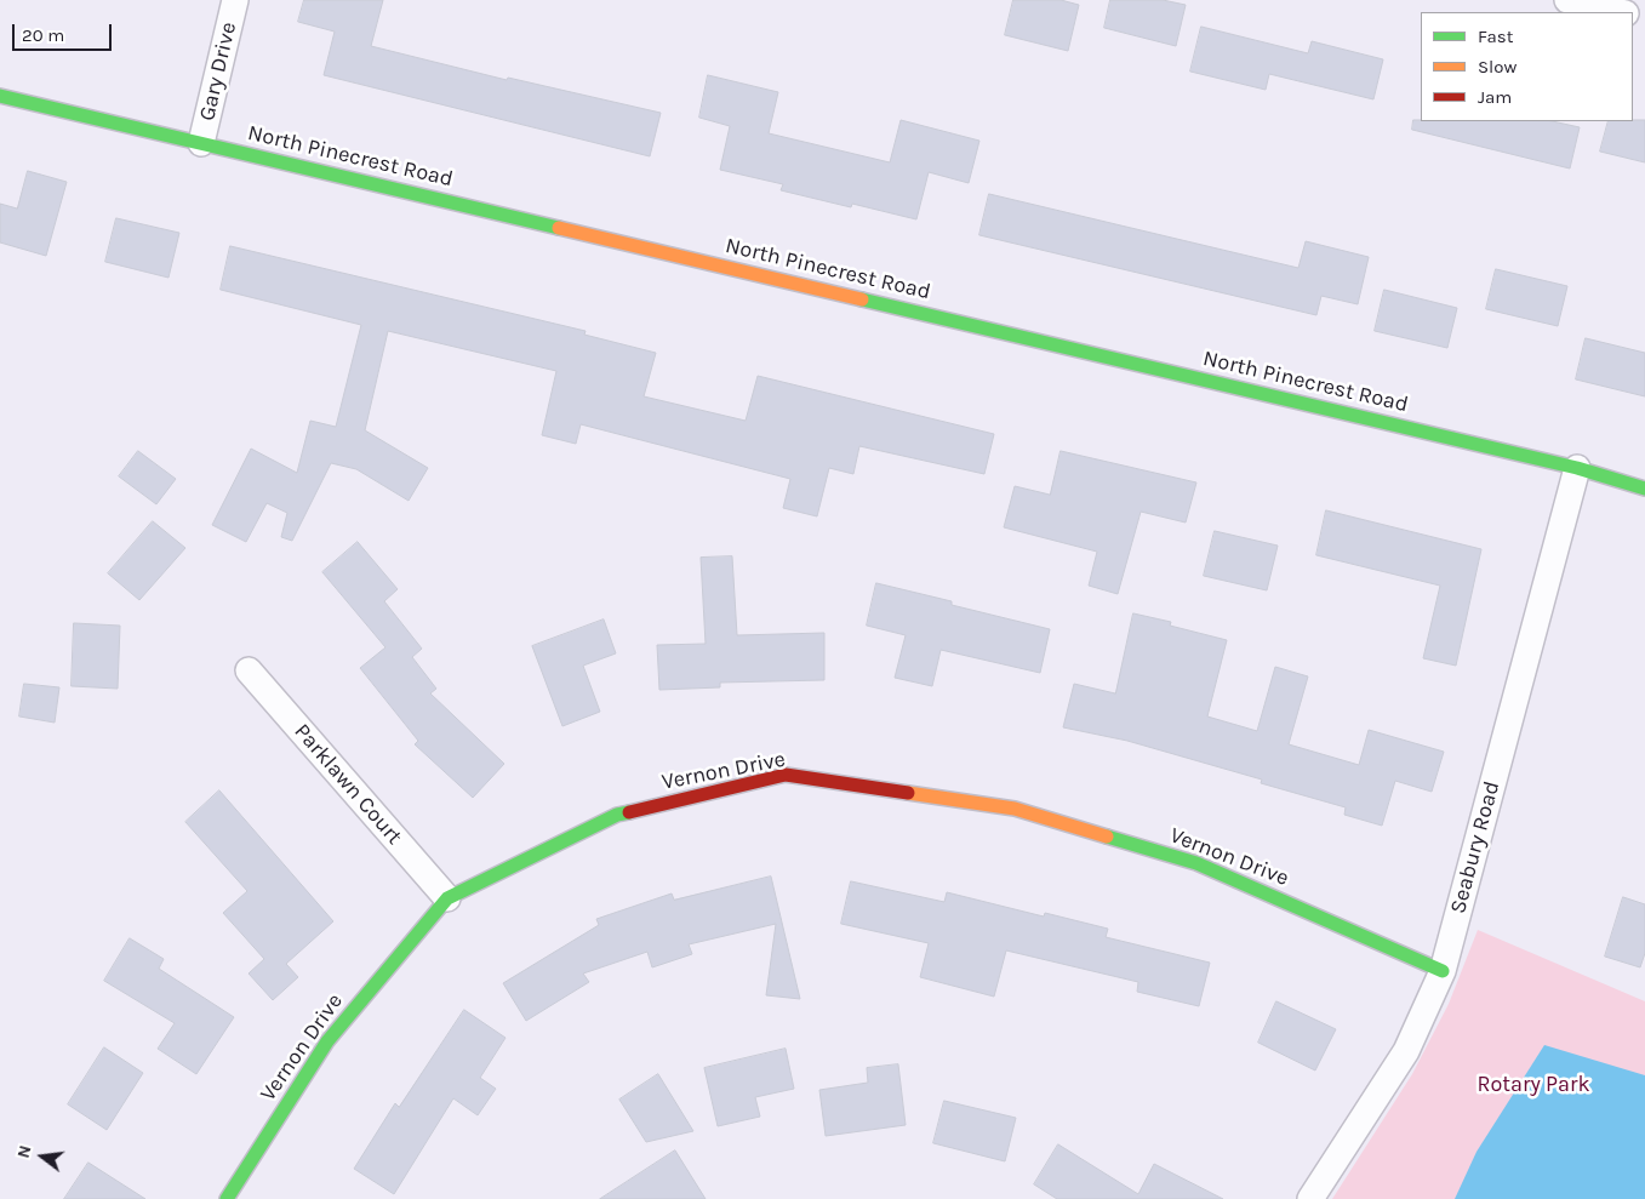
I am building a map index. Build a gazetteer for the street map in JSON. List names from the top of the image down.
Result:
{
  "streets": {
    "street": [
      "Gary Drive",
      "North Pinecrest Road",
      "Vernon Drive",
      "Parklawn Court",
      "Seabury Road"
    ]
  },
  "crossings": [
    ["Gary Drive", "North Pinecrest Road"],
    ["North Pinecrest Road", "Seabury Road"],
    ["Vernon Drive", "Parklawn Court"],
    ["Vernon Drive", "Seabury Road"]
  ],
  "parks": ["Rotary Park"],
  "legend": ["Fast", "Slow", "Jam"],
  "scale_bar": "20 m",
  "north": "left"
}
